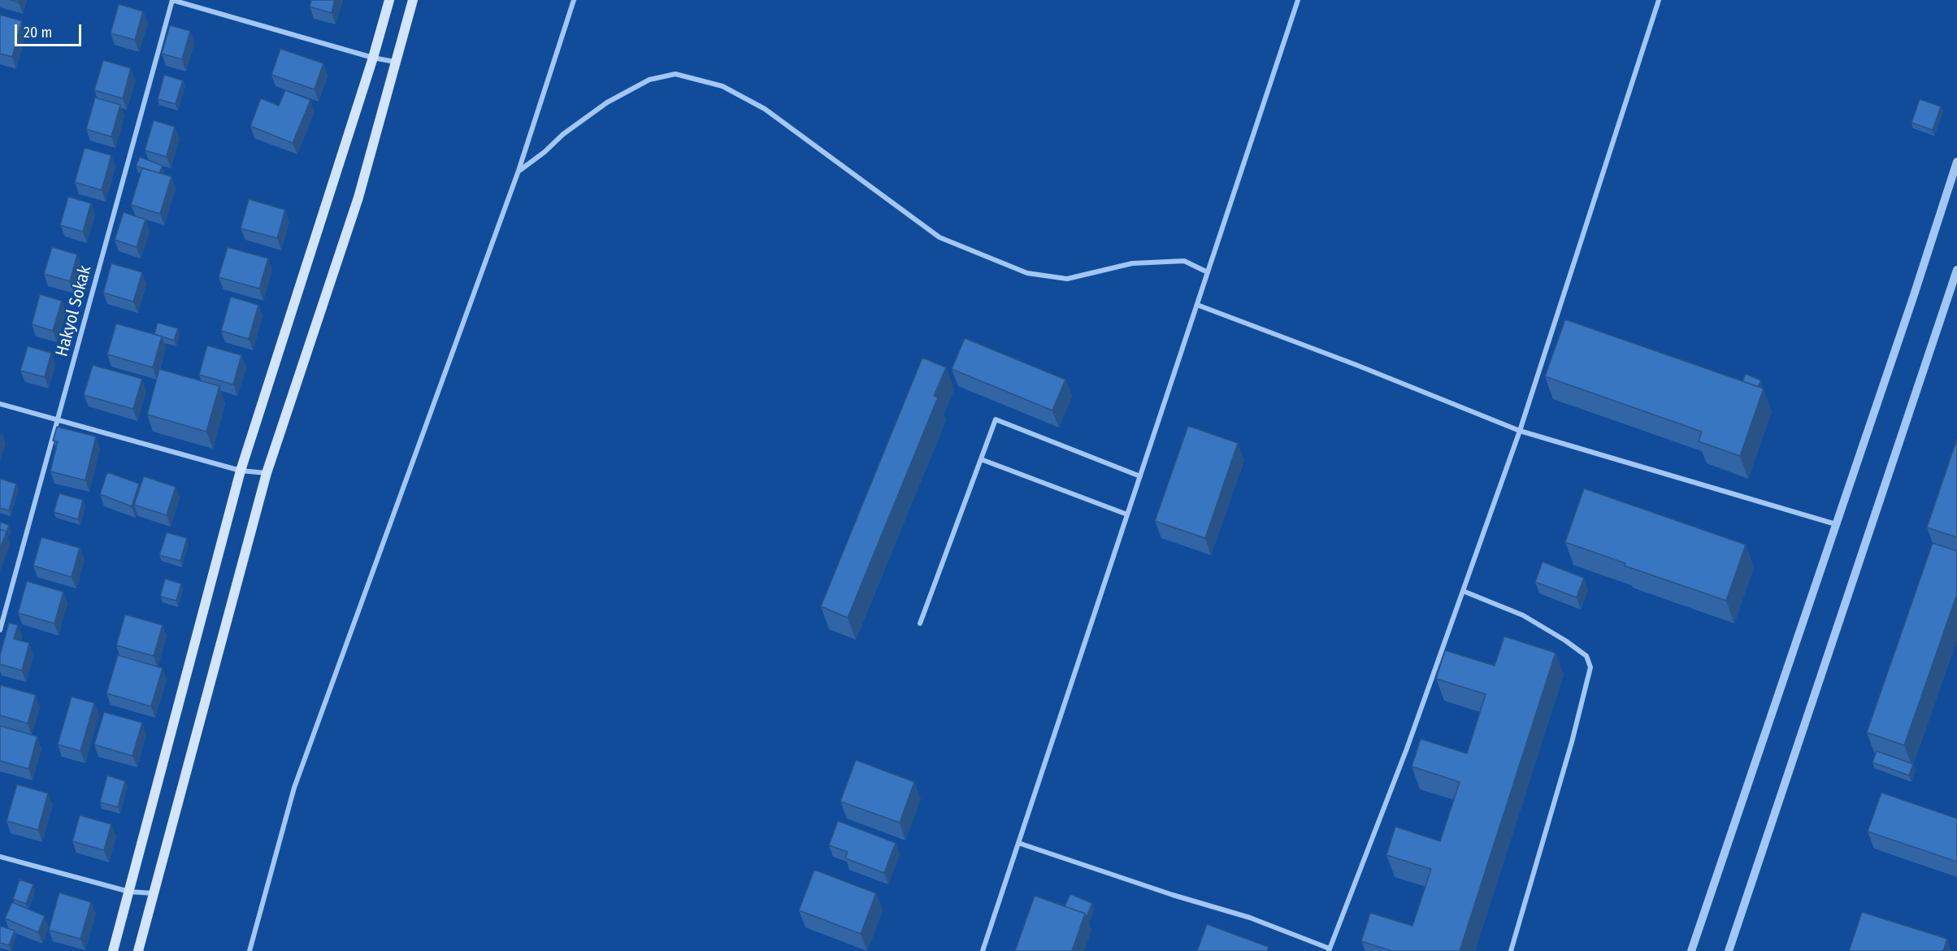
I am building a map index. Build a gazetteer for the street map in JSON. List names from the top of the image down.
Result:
{
  "streets": {
    "street": ["Hakyol Sokak"]
  },
  "scale_bar": "20 m"
}
